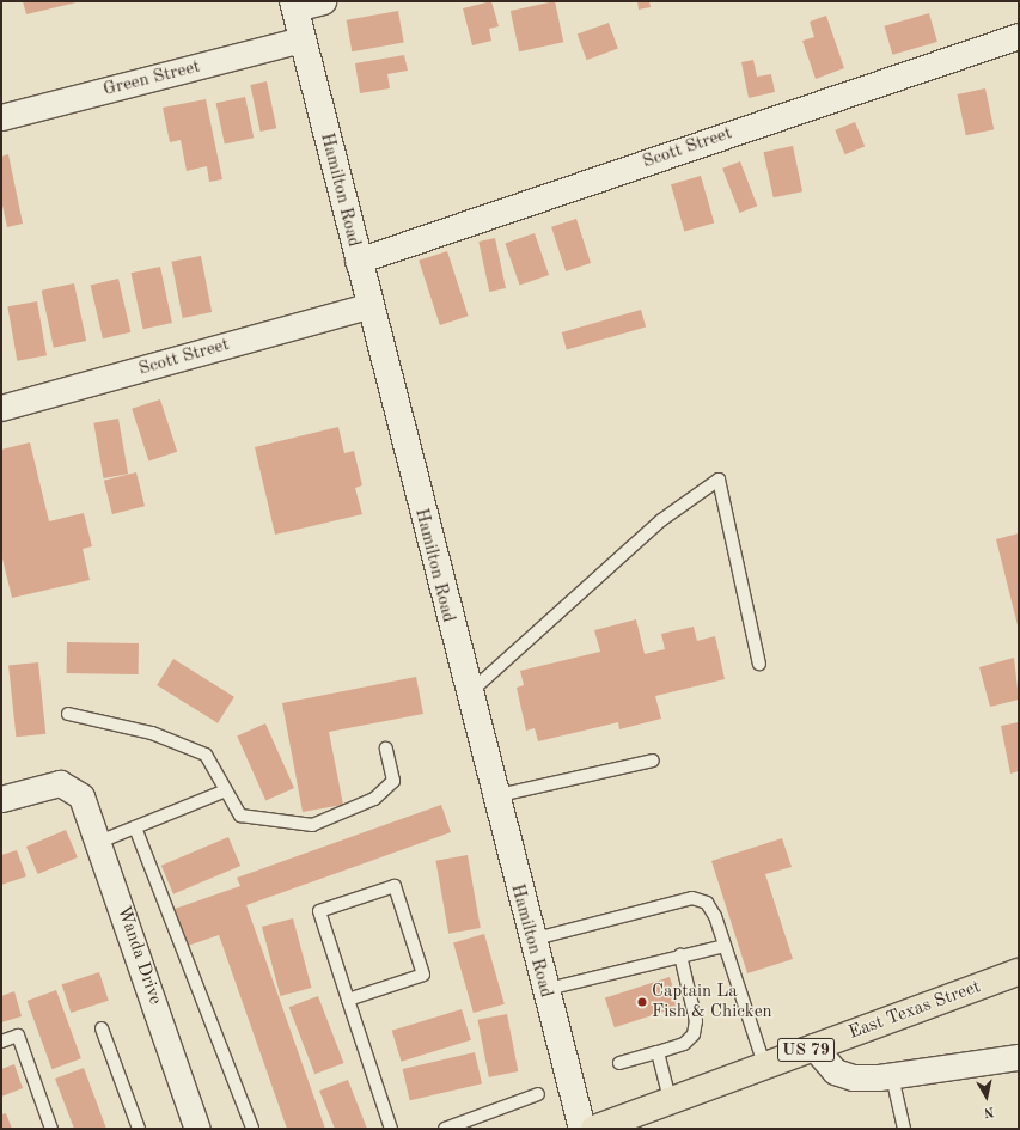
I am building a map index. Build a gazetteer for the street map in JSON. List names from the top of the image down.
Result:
{
  "streets": {
    "main road": ["East Texas Street", "US 79"],
    "street": [
      "Green Street",
      "Scott Street",
      "Hamilton Road",
      "Wanda Drive"
    ]
  },
  "crossings": [
    ["Green Street", "Hamilton Road"],
    ["Scott Street", "Hamilton Road"]
  ],
  "places": ["Captain La Fish & Chicken"],
  "north": "bottom"
}
